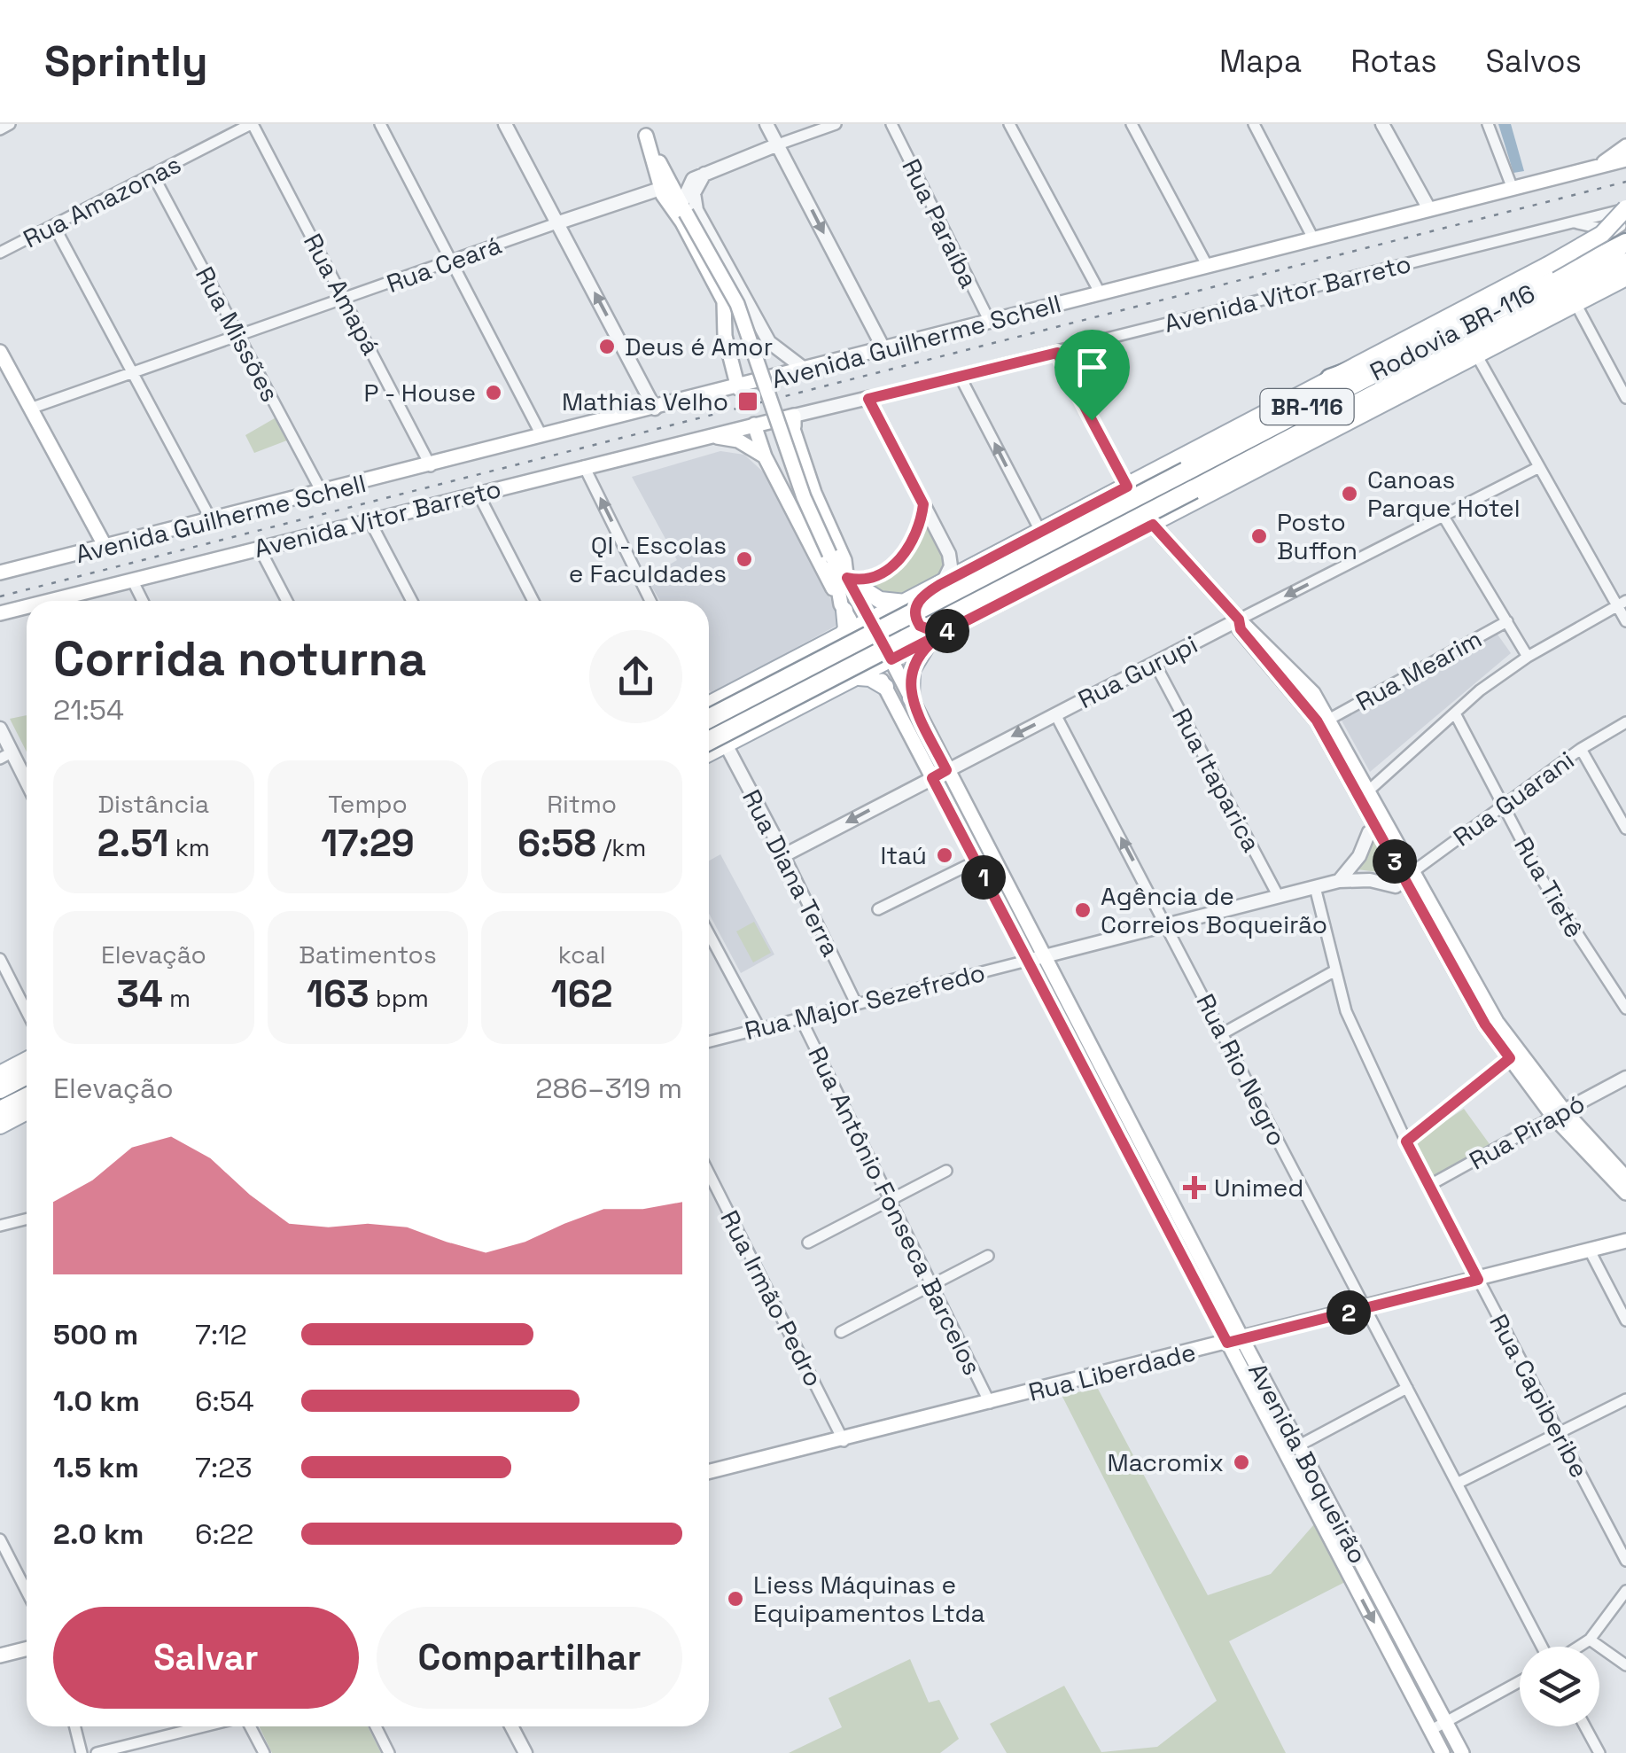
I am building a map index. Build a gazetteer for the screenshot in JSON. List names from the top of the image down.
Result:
{
  "streets": {
    "highway": ["Rodovia BR-116", "BR-116"],
    "main road": [
      "Avenida Vitor Barreto",
      "Avenida Guilherme Schell",
      "Rua Liberdade",
      "Avenida Boqueirão"
    ],
    "street": [
      "Rua Amazonas",
      "Rua Paraíba",
      "Rua Ceará",
      "Rua Amapá",
      "Rua Missões",
      "Rua Mearim",
      "Rua Gurupi",
      "Rua Itaparica",
      "Rua Guarani",
      "Rua Diana Terra",
      "Rua Tietê",
      "Rua Major Sezefredo",
      "Rua Rio Negro",
      "Rua Pirapó",
      "Rua Antônio Fonseca Barcelos",
      "Rua Irmão Pedro",
      "Rua Capiberibe"
    ]
  },
  "crossings": [
    ["Rua Amazonas", "Rua Amapá"],
    ["Rua Amazonas", "Rua Missões"],
    ["Rua Paraíba", "Avenida Guilherme Schell"],
    ["Rua Ceará", "Rua Amapá"],
    ["Rua Ceará", "Rua Missões"],
    ["Rua Amapá", "Avenida Guilherme Schell"],
    ["Rodovia BR-116", "BR-116"],
    ["Rua Missões", "Avenida Guilherme Schell"],
    ["Rua Gurupi", "Rua Itaparica"],
    ["Rua Gurupi", "Rua Diana Terra"],
    ["Rua Gurupi", "Rua Rio Negro"],
    ["Rua Gurupi", "Avenida Boqueirão"],
    ["Rua Itaparica", "Rua Major Sezefredo"],
    ["Rua Guarani", "Rua Tietê"],
    ["Rua Guarani", "Rua Major Sezefredo"],
    ["Rua Diana Terra", "Rua Major Sezefredo"],
    ["Rua Major Sezefredo", "Rua Rio Negro"],
    ["Rua Major Sezefredo", "Rua Antônio Fonseca Barcelos"],
    ["Rua Major Sezefredo", "Rua Capiberibe"],
    ["Rua Major Sezefredo", "Avenida Boqueirão"],
    ["Rua Rio Negro", "Rua Liberdade"],
    ["Rua Pirapó", "Rua Capiberibe"],
    ["Rua Antônio Fonseca Barcelos", "Rua Liberdade"],
    ["Rua Irmão Pedro", "Rua Liberdade"],
    ["Rua Liberdade", "Rua Capiberibe"],
    ["Rua Liberdade", "Avenida Boqueirão"]
  ],
  "one_way": ["Rua Gurupi"],
  "places": {
    "other": [
      "Deus é Amor",
      "P - House",
      "Canoas Parque Hotel",
      "Posto Buffon",
      "QI - Escolas e Faculdades",
      "Itaú",
      "Agência de Correios Boqueirão",
      "Macromix",
      "Liess Máquinas e Equipamentos Ltda"
    ],
    "transit": ["Mathias Velho"],
    "health": ["Unimed"]
  },
  "page": {
    "header": "Sprintly",
    "nav": ["Mapa", "Rotas", "Salvos"],
    "heading": ["Corrida noturna", "21:54"],
    "pins": [
      "4",
      "3",
      "1",
      "2"
    ],
    "stats": [
      ["Distância", "2.51 km"],
      ["Tempo", "17:29"],
      ["Ritmo", "6:58 /km"],
      ["Elevação", "34 m"],
      ["Batimentos", "163 bpm"],
      ["kcal", "162"]
    ],
    "chart": ["Elevação", "286–319 m"],
    "list": [
      {
        "name": "500 m",
        "note": "7:12"
      },
      {
        "name": "1.0 km",
        "note": "6:54"
      },
      {
        "name": "1.5 km",
        "note": "7:23"
      },
      {
        "name": "2.0 km",
        "note": "6:22"
      }
    ],
    "buttons": ["Salvar", "Compartilhar"]
  }
}
